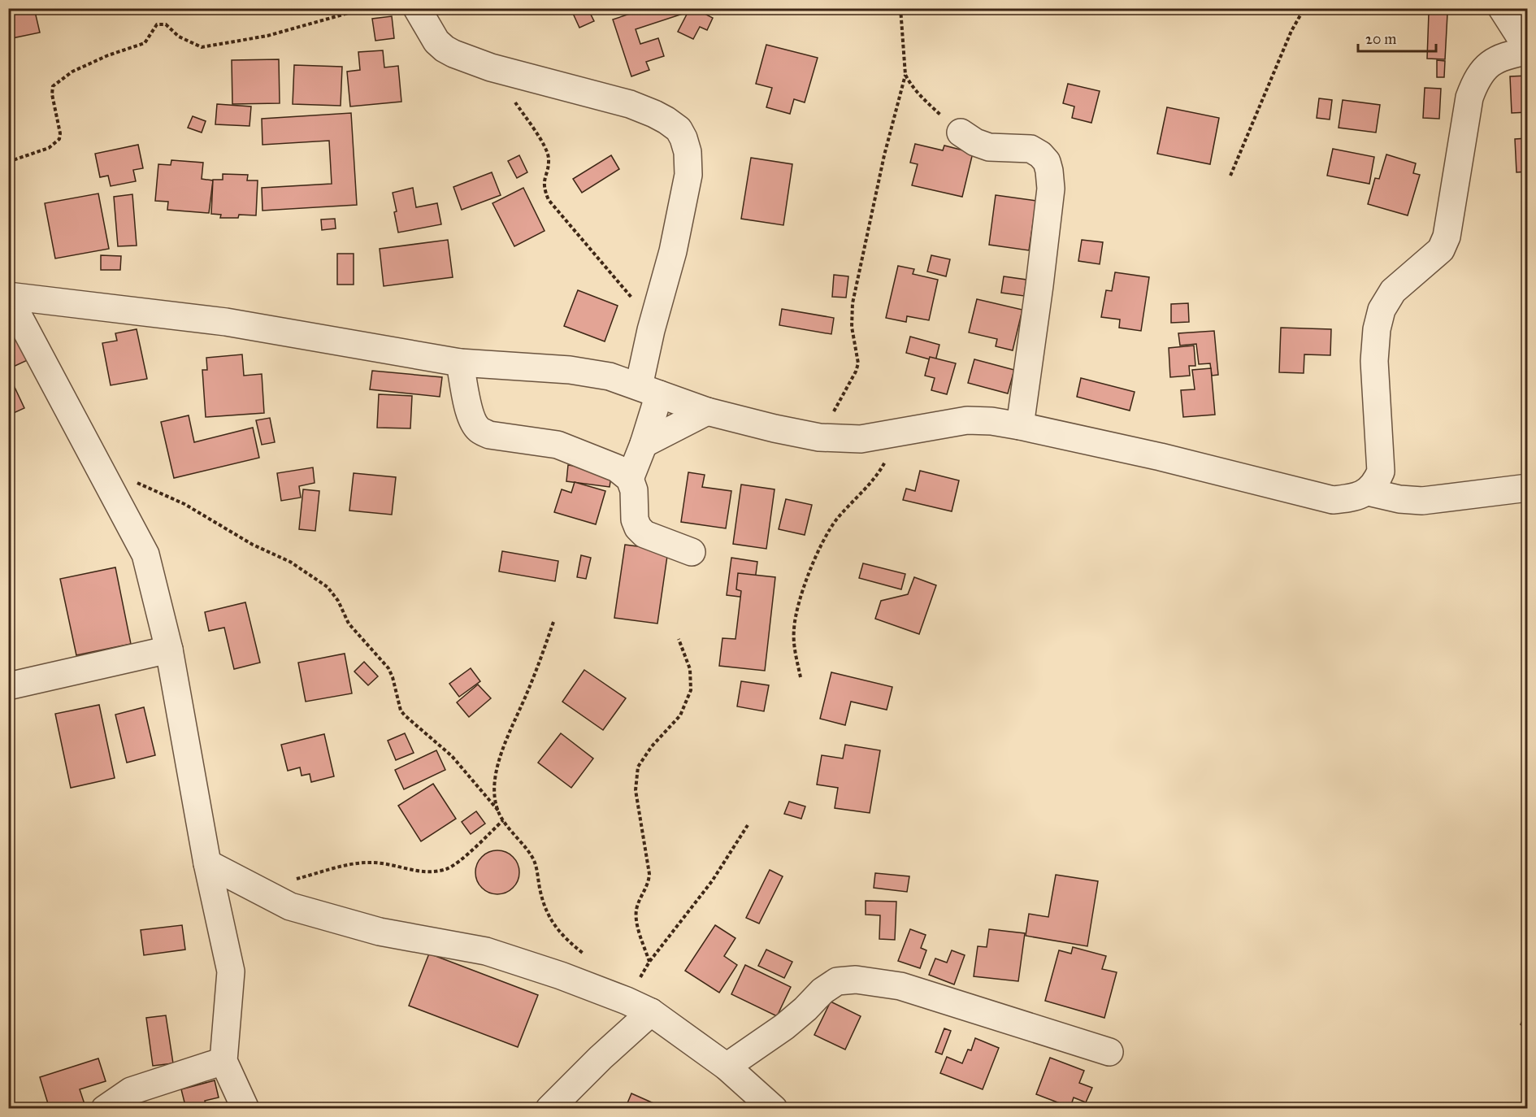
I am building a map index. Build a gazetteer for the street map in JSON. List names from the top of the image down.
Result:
{
  "scale_bar": "20 m"
}
